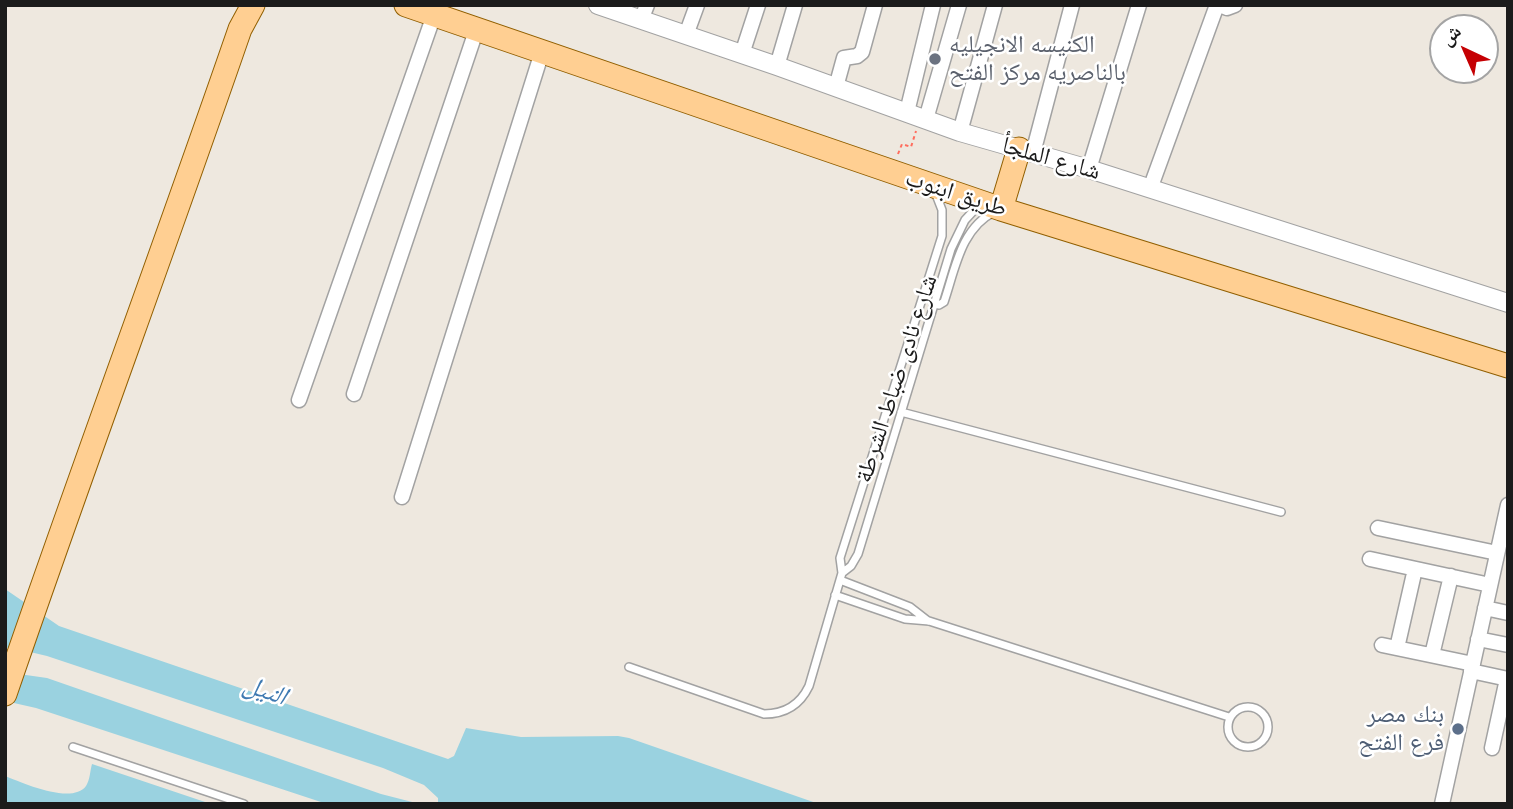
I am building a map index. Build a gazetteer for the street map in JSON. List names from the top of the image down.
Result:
{
  "streets": {
    "main road": ["طريق ابنوب"],
    "street": ["شارع الملجأ"],
    "lane": ["شارع نادى ضباط الشرطة"]
  },
  "crossings": [
    ["طريق ابنوب", "شارع نادى ضباط الشرطة"]
  ],
  "water": ["النيل"],
  "places": ["الكنيسه الانجيليه بالناصريه مركز الفتح", "بنك مصر فرع الفتح"],
  "north": "top left"
}
